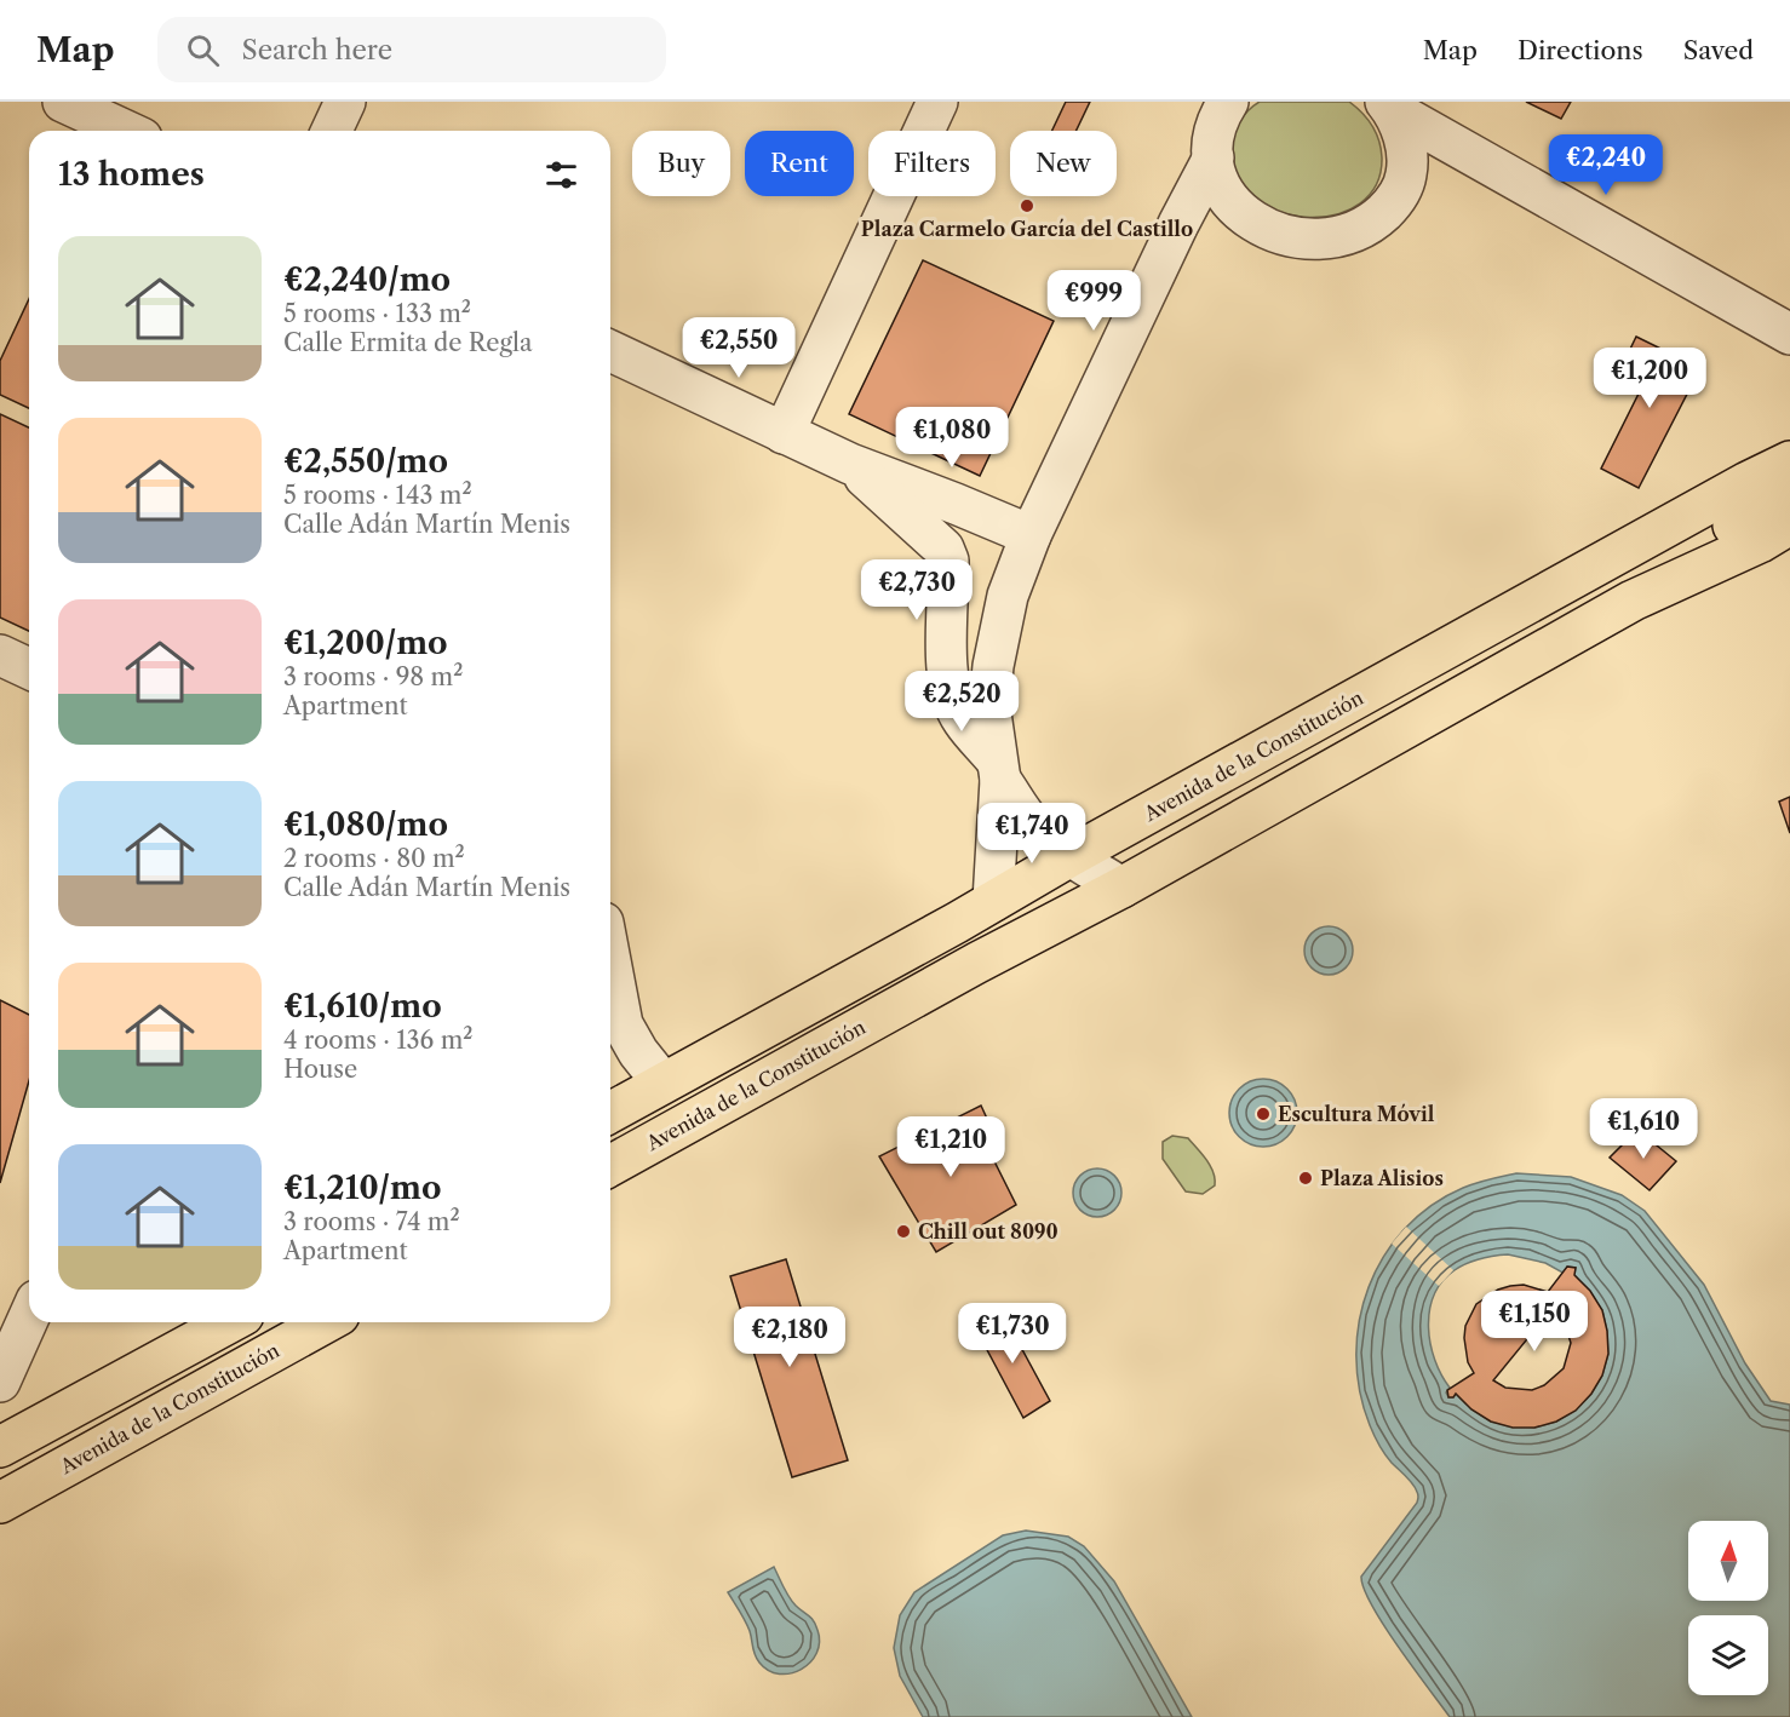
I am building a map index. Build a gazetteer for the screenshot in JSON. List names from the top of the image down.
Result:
{
  "streets": {
    "main road": ["Avenida de la Constitución"]
  },
  "places": [
    "Plaza Carmelo García del Castillo",
    "Escultura Móvil",
    "Plaza Alisios",
    "Chill out 8090"
  ],
  "north": "top",
  "page": {
    "header": "Map",
    "search": "Search here",
    "nav": ["Map", "Directions", "Saved"],
    "chip": [
      "Buy",
      "Rent",
      "Filters",
      "New"
    ],
    "heading": "13 homes",
    "price": [
      "€2,240",
      "€999",
      "€2,550",
      "€1,200",
      "€1,080",
      "€2,730",
      "€2,520",
      "€1,740",
      "€1,610",
      "€1,210",
      "€1,150",
      "€1,730",
      "€2,180"
    ],
    "list": [
      {
        "name": "€2,240/mo",
        "note": "5 rooms · 133 m² · Calle Ermita de Regla"
      },
      {
        "name": "€2,550/mo",
        "note": "5 rooms · 143 m² · Calle Adán Martín Menis"
      },
      {
        "name": "€1,200/mo",
        "note": "3 rooms · 98 m² · Apartment"
      },
      {
        "name": "€1,080/mo",
        "note": "2 rooms · 80 m² · Calle Adán Martín Menis"
      },
      {
        "name": "€1,610/mo",
        "note": "4 rooms · 136 m² · House"
      },
      {
        "name": "€1,210/mo",
        "note": "3 rooms · 74 m² · Apartment"
      }
    ]
  }
}
